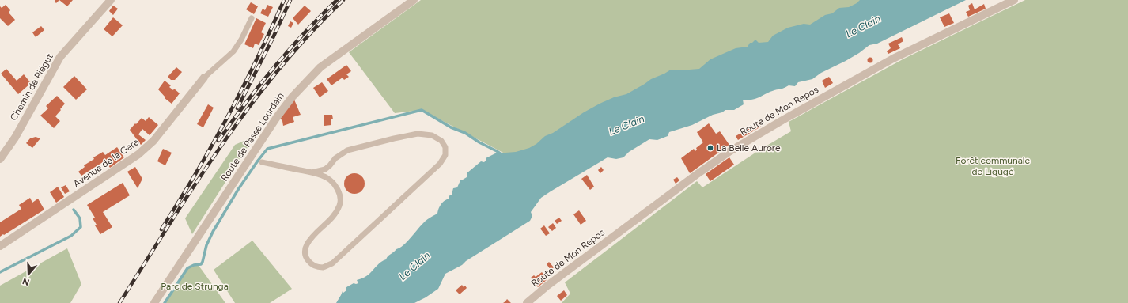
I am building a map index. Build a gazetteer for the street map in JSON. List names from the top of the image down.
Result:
{
  "streets": {
    "street": [
      "Chemin de Piégut",
      "Route de Mon Repos",
      "Route de Passe Lourdain",
      "Avenue de la Gare"
    ]
  },
  "water": ["Le Clain"],
  "parks": ["Forêt communale de Ligugé", "Parc de Strunga"],
  "places": ["La Belle Aurore"],
  "north": "bottom"
}
